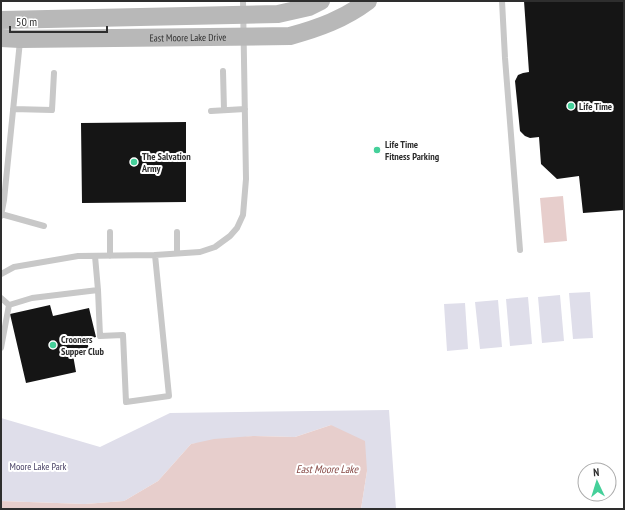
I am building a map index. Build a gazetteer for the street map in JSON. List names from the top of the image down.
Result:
{
  "streets": {
    "street": ["East Moore Lake Drive"]
  },
  "water": ["East Moore Lake"],
  "parks": ["Moore Lake Park"],
  "places": [
    "Life Time",
    "Life Time Fitness Parking",
    "The Salvation Army",
    "Crooners Supper Club"
  ],
  "scale_bar": "50 m",
  "north": "top"
}
